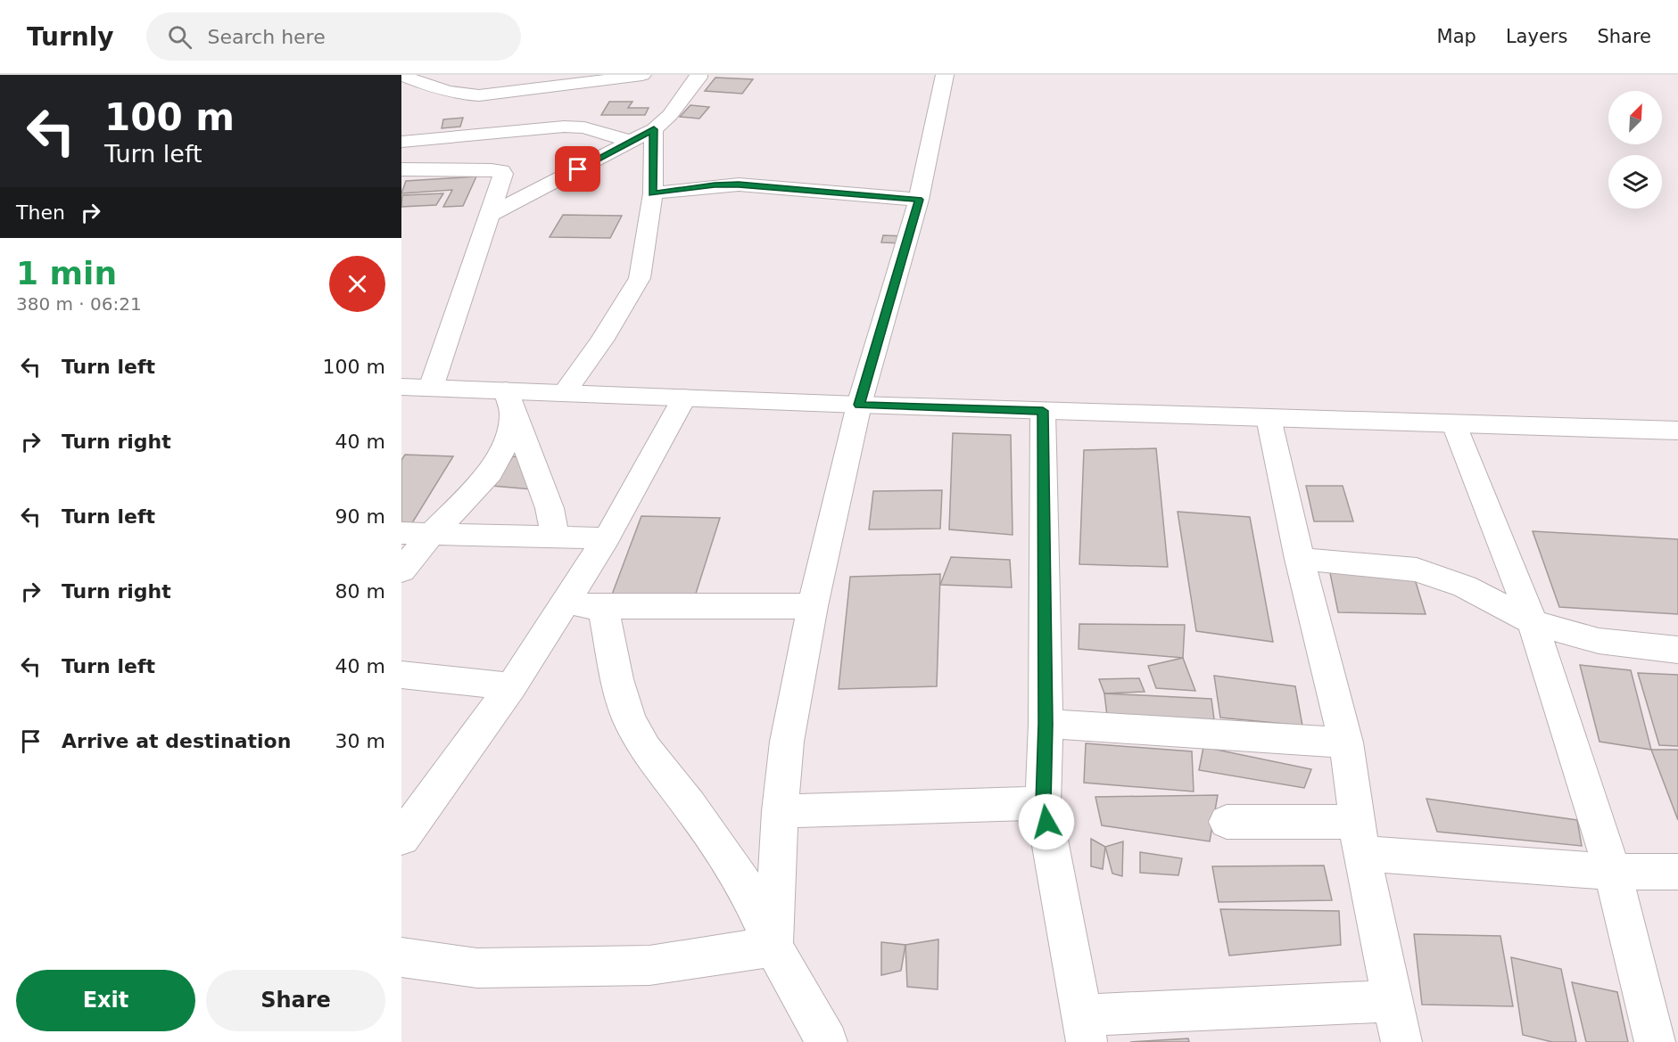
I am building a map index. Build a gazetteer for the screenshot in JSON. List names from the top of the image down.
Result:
{
  "north": "top right",
  "page": {
    "header": "Turnly",
    "search": "Search here",
    "nav": ["Map", "Layers", "Share"],
    "turn": ["100 m", "Turn left"],
    "then": "Then",
    "heading": ["1 min", "380 m · 06:21"],
    "list": [
      {
        "name": "Turn left",
        "value": "100 m"
      },
      {
        "name": "Turn right",
        "value": "40 m"
      },
      {
        "name": "Turn left",
        "value": "90 m"
      },
      {
        "name": "Turn right",
        "value": "80 m"
      },
      {
        "name": "Turn left",
        "value": "40 m"
      },
      {
        "name": "Arrive at destination",
        "value": "30 m"
      }
    ],
    "buttons": ["Exit", "Share"]
  }
}
